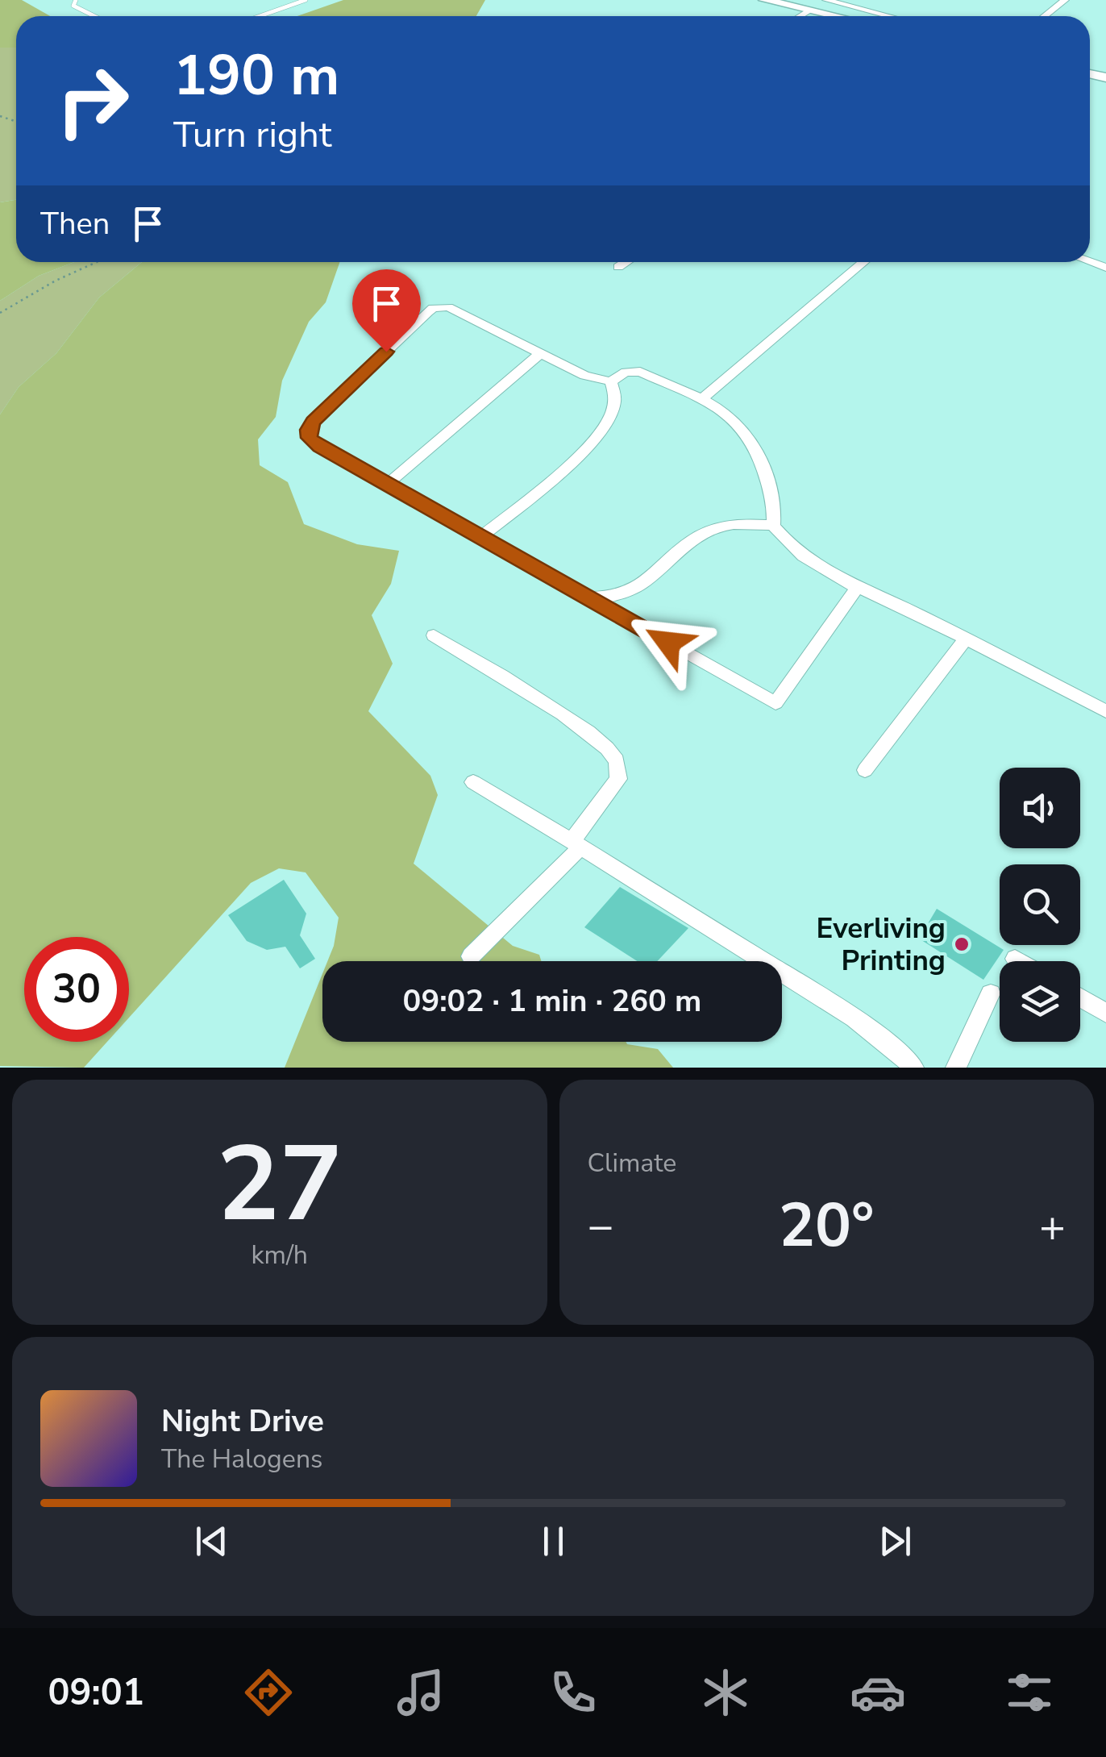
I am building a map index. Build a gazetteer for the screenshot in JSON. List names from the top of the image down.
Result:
{
  "places": ["Everliving Printing"],
  "page": {
    "turn": ["190 m", "Turn right"],
    "then": "Then",
    "limit": "30",
    "trip": "09:02 · 1 min · 260 m",
    "tile": [
      ["27", "km/h"],
      "Climate"
    ],
    "heat": ["−", "20°", "+"],
    "song": ["Night Drive", "The Halogens"],
    "tabs": "09:01"
  }
}
